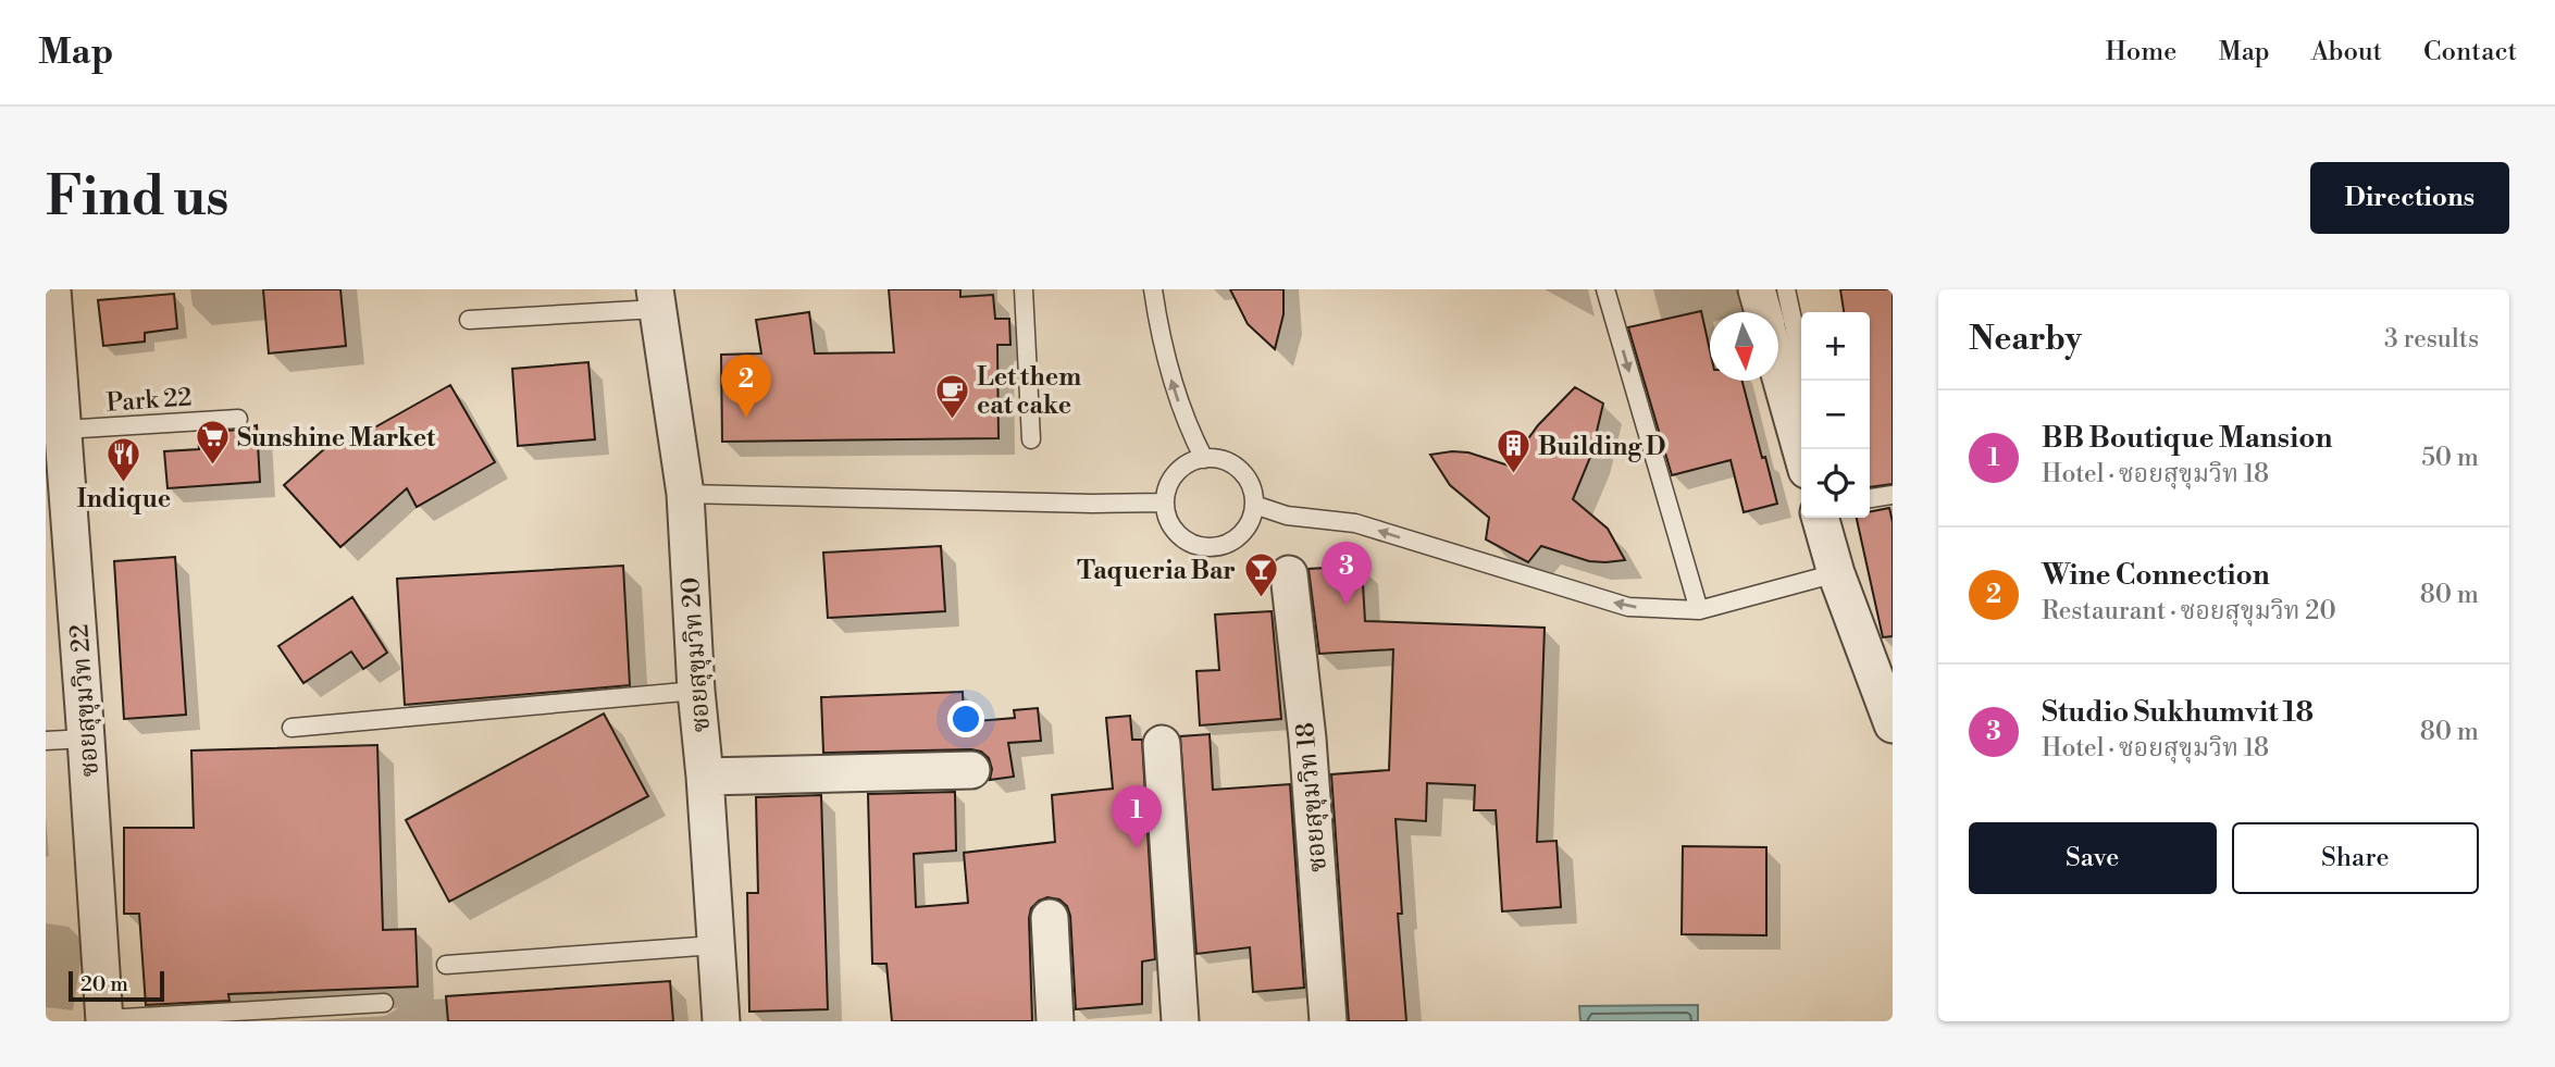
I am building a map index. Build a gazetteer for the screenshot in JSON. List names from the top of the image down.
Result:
{
  "streets": {
    "street": ["ซอยสุขุมวิท 20", "ซอยสุขุมวิท 22", "ซอยสุขุมวิท 18"],
    "lane": ["Park 22"]
  },
  "crossings": [
    ["Park 22", "ซอยสุขุมวิท 22"]
  ],
  "places": {
    "cafe": ["Let them eat cake"],
    "supermarket": ["Sunshine Market"],
    "building": ["Building D"],
    "restaurant": ["Indique"],
    "bar": ["Taqueria Bar"]
  },
  "scale_bar": "20 m",
  "north": "bottom",
  "page": {
    "header": "Map",
    "nav": [
      "Home",
      "Map",
      "About",
      "Contact"
    ],
    "buttons": [
      "Directions",
      ["Save", "Share"]
    ],
    "title": "Find us",
    "heading": ["Nearby", "3 results"],
    "map_buttons": ["+", "−"],
    "pins": ["2", "3", "1"],
    "list": [
      {
        "mark": "1",
        "name": "BB Boutique Mansion",
        "note": "Hotel · ซอยสุขุมวิท 18",
        "value": "50 m"
      },
      {
        "mark": "2",
        "name": "Wine Connection",
        "note": "Restaurant · ซอยสุขุมวิท 20",
        "value": "80 m"
      },
      {
        "mark": "3",
        "name": "Studio Sukhumvit 18",
        "note": "Hotel · ซอยสุขุมวิท 18",
        "value": "80 m"
      }
    ],
    "scale": "20 m"
  }
}
